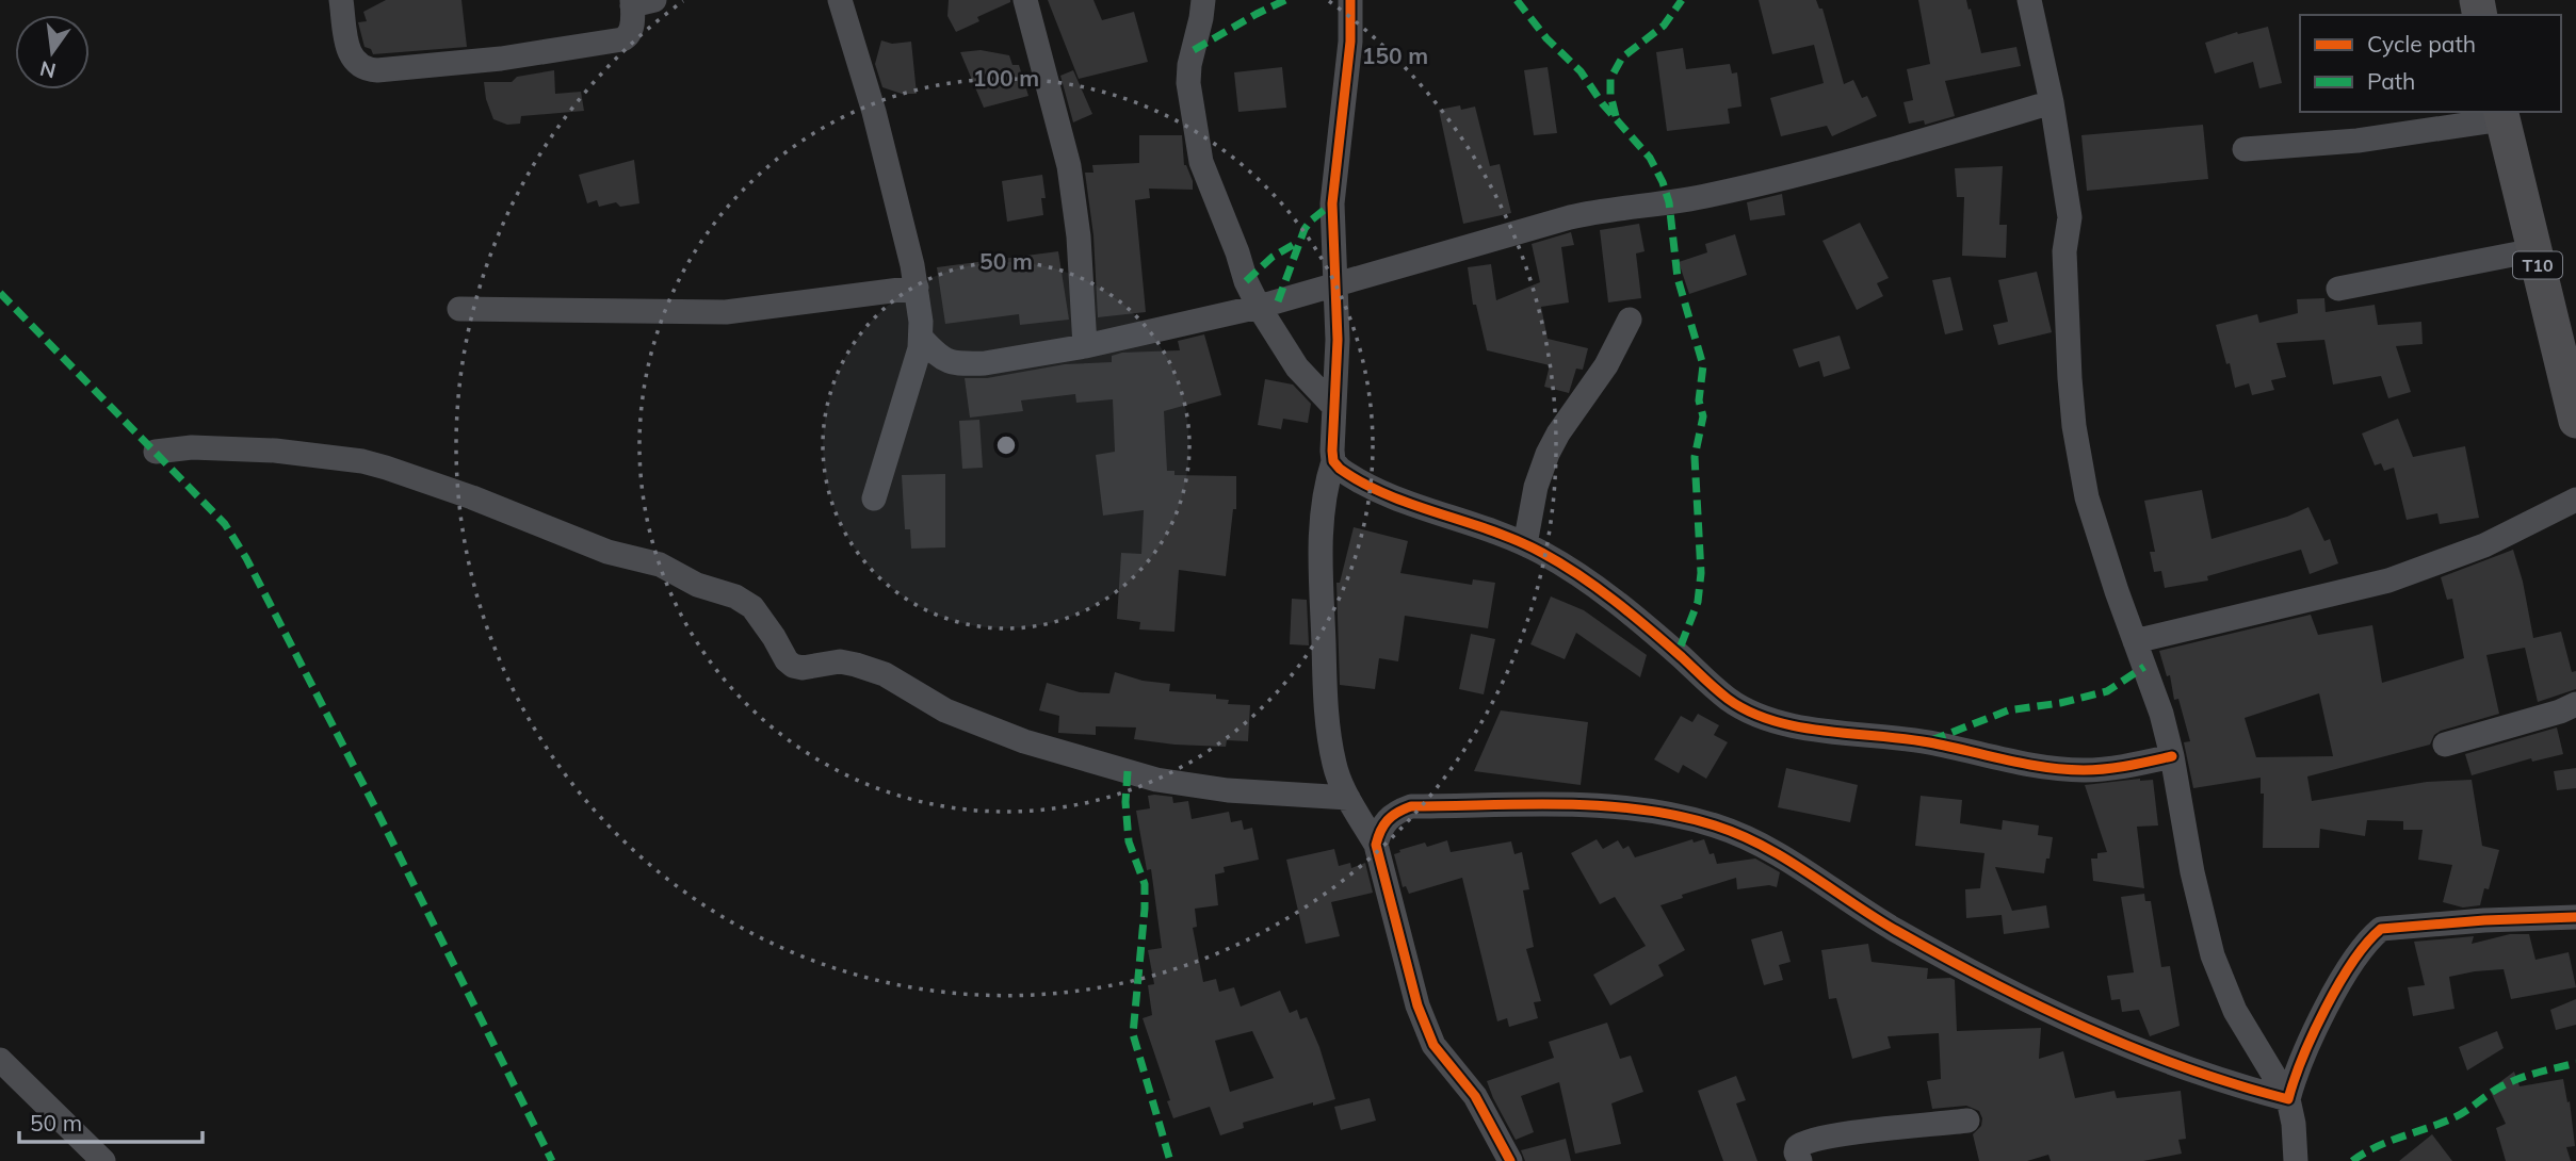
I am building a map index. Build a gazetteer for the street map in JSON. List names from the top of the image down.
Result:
{
  "streets": {
    "highway": ["T10"]
  },
  "legend": ["Cycle path", "Path"],
  "scale_bar": "50 m",
  "north": "bottom",
  "rings": ["150 m", "100 m", "50 m"]
}
